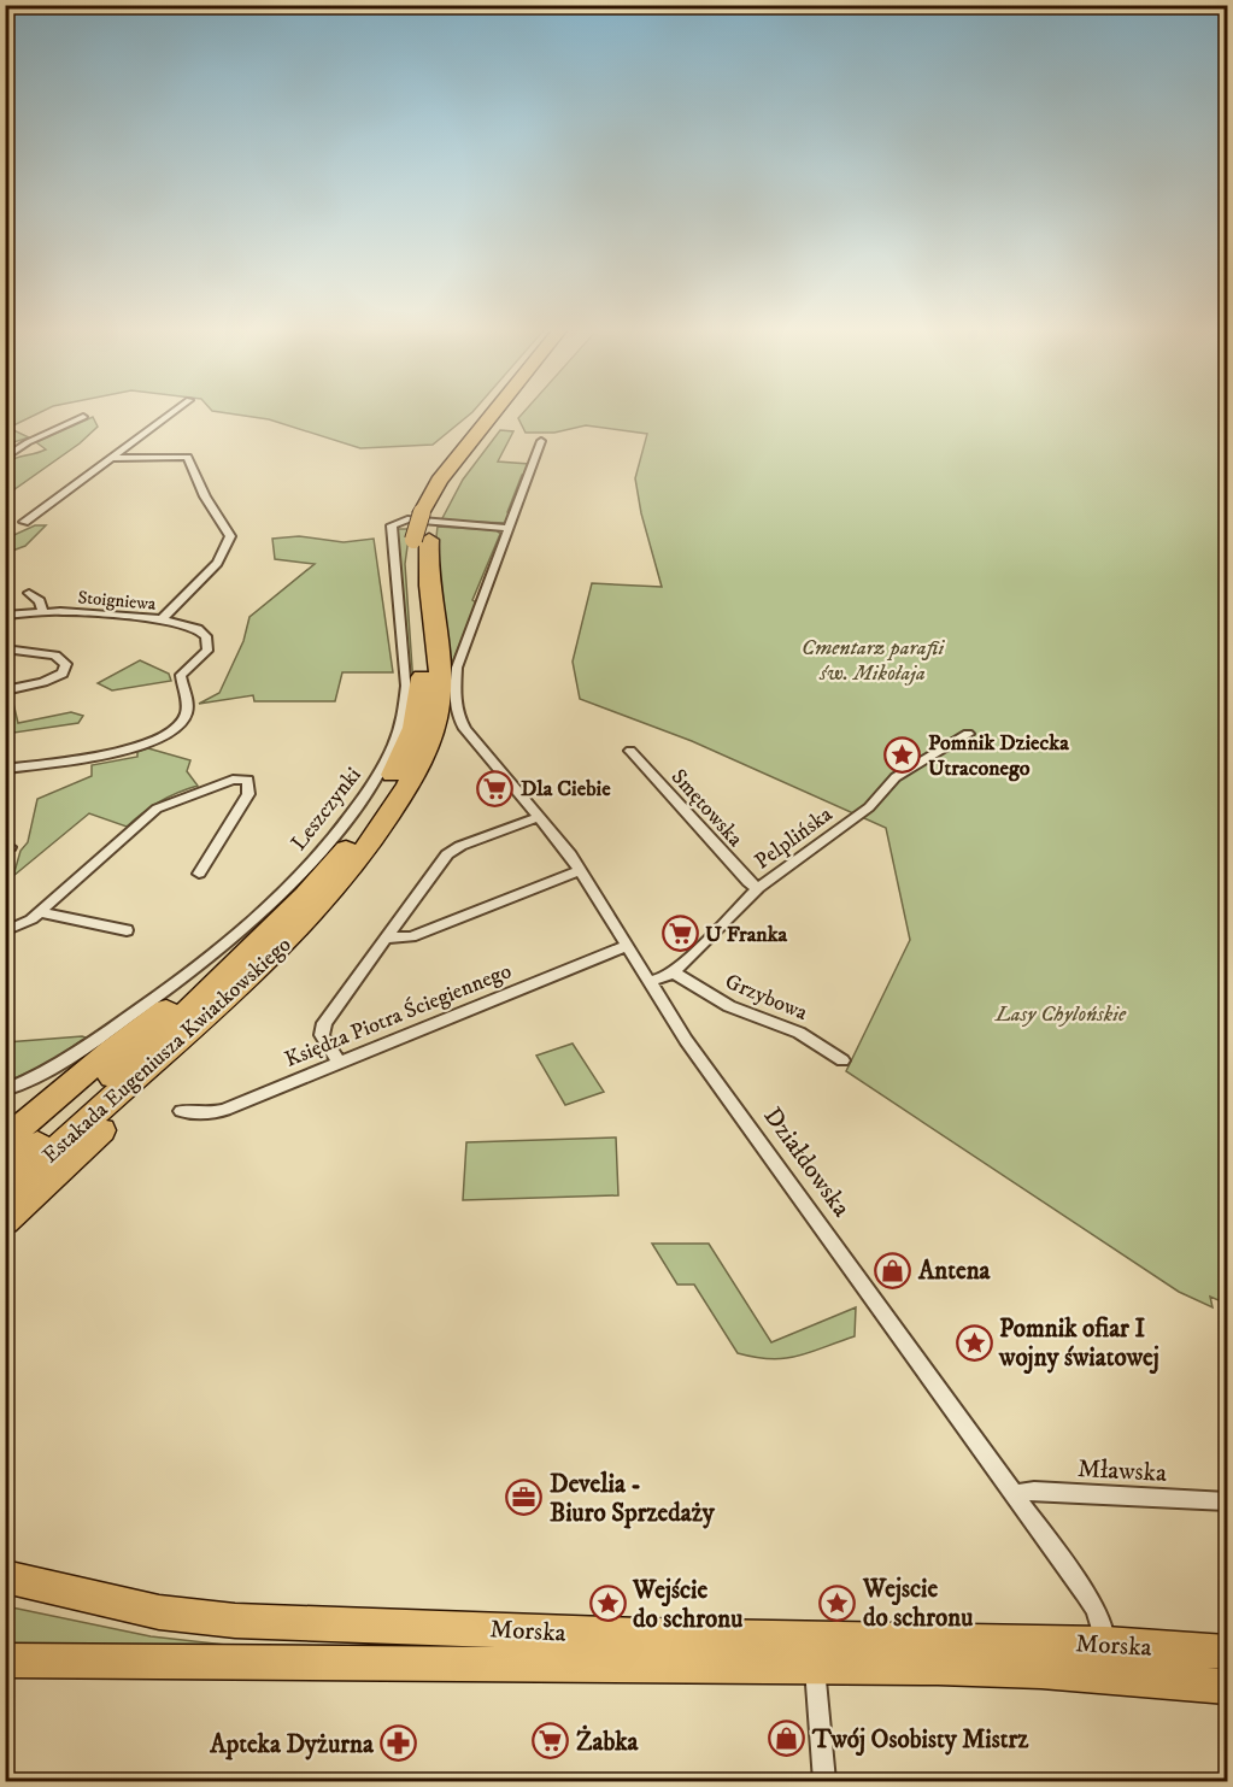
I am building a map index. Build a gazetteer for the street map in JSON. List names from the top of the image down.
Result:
{
  "streets": {
    "highway": ["Estakada Eugeniusza Kwiatkowskiego"],
    "main road": ["Morska"],
    "street": [
      "Stoigniewa",
      "Smętowska",
      "Leszczynki",
      "Pelplińska",
      "Grzybowa",
      "Księdza Piotra Ściegiennego",
      "Działdowska",
      "Mławska"
    ]
  },
  "crossings": [
    ["Smętowska", "Pelplińska"],
    ["Leszczynki", "Działdowska"],
    ["Pelplińska", "Grzybowa"],
    ["Pelplińska", "Działdowska"],
    ["Księdza Piotra Ściegiennego", "Działdowska"],
    ["Działdowska", "Mławska"],
    ["Działdowska", "Morska"]
  ],
  "parks": ["Cmentarz parafii św. Mikołaja", "Lasy Chylońskie"],
  "places": {
    "place": [
      "Pomnik Dziecka Utraconego",
      "Pomnik ofiar I wojny światowej",
      "Wejscie do schronu",
      "Wejście do schronu"
    ],
    "supermarket": ["Dla Ciebie", "U Franka", "Żabka"],
    "shop": ["Antena", "Twój Osobisty Mistrz"],
    "office": ["Develia - Biuro Sprzedaży"],
    "pharmacy": ["Apteka Dyżurna"]
  }
}
